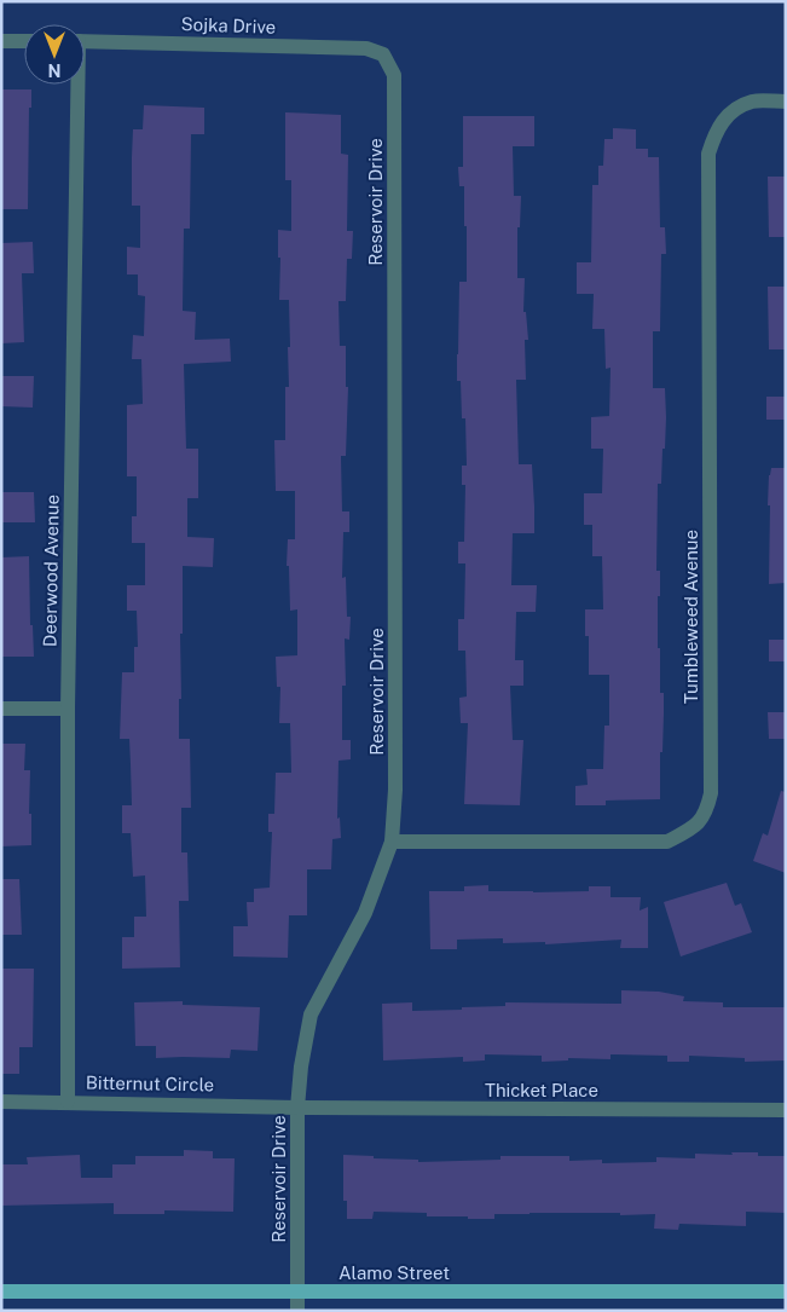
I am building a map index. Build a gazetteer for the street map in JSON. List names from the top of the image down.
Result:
{
  "streets": {
    "main road": ["Alamo Street"],
    "street": [
      "Sojka Drive",
      "Reservoir Drive",
      "Deerwood Avenue",
      "Tumbleweed Avenue",
      "Bitternut Circle",
      "Thicket Place"
    ]
  },
  "crossings": [
    ["Sojka Drive", "Reservoir Drive"],
    ["Reservoir Drive", "Tumbleweed Avenue"],
    ["Reservoir Drive", "Bitternut Circle"],
    ["Reservoir Drive", "Thicket Place"],
    ["Reservoir Drive", "Alamo Street"],
    ["Deerwood Avenue", "Bitternut Circle"],
    ["Bitternut Circle", "Thicket Place"]
  ],
  "north": "bottom"
}
